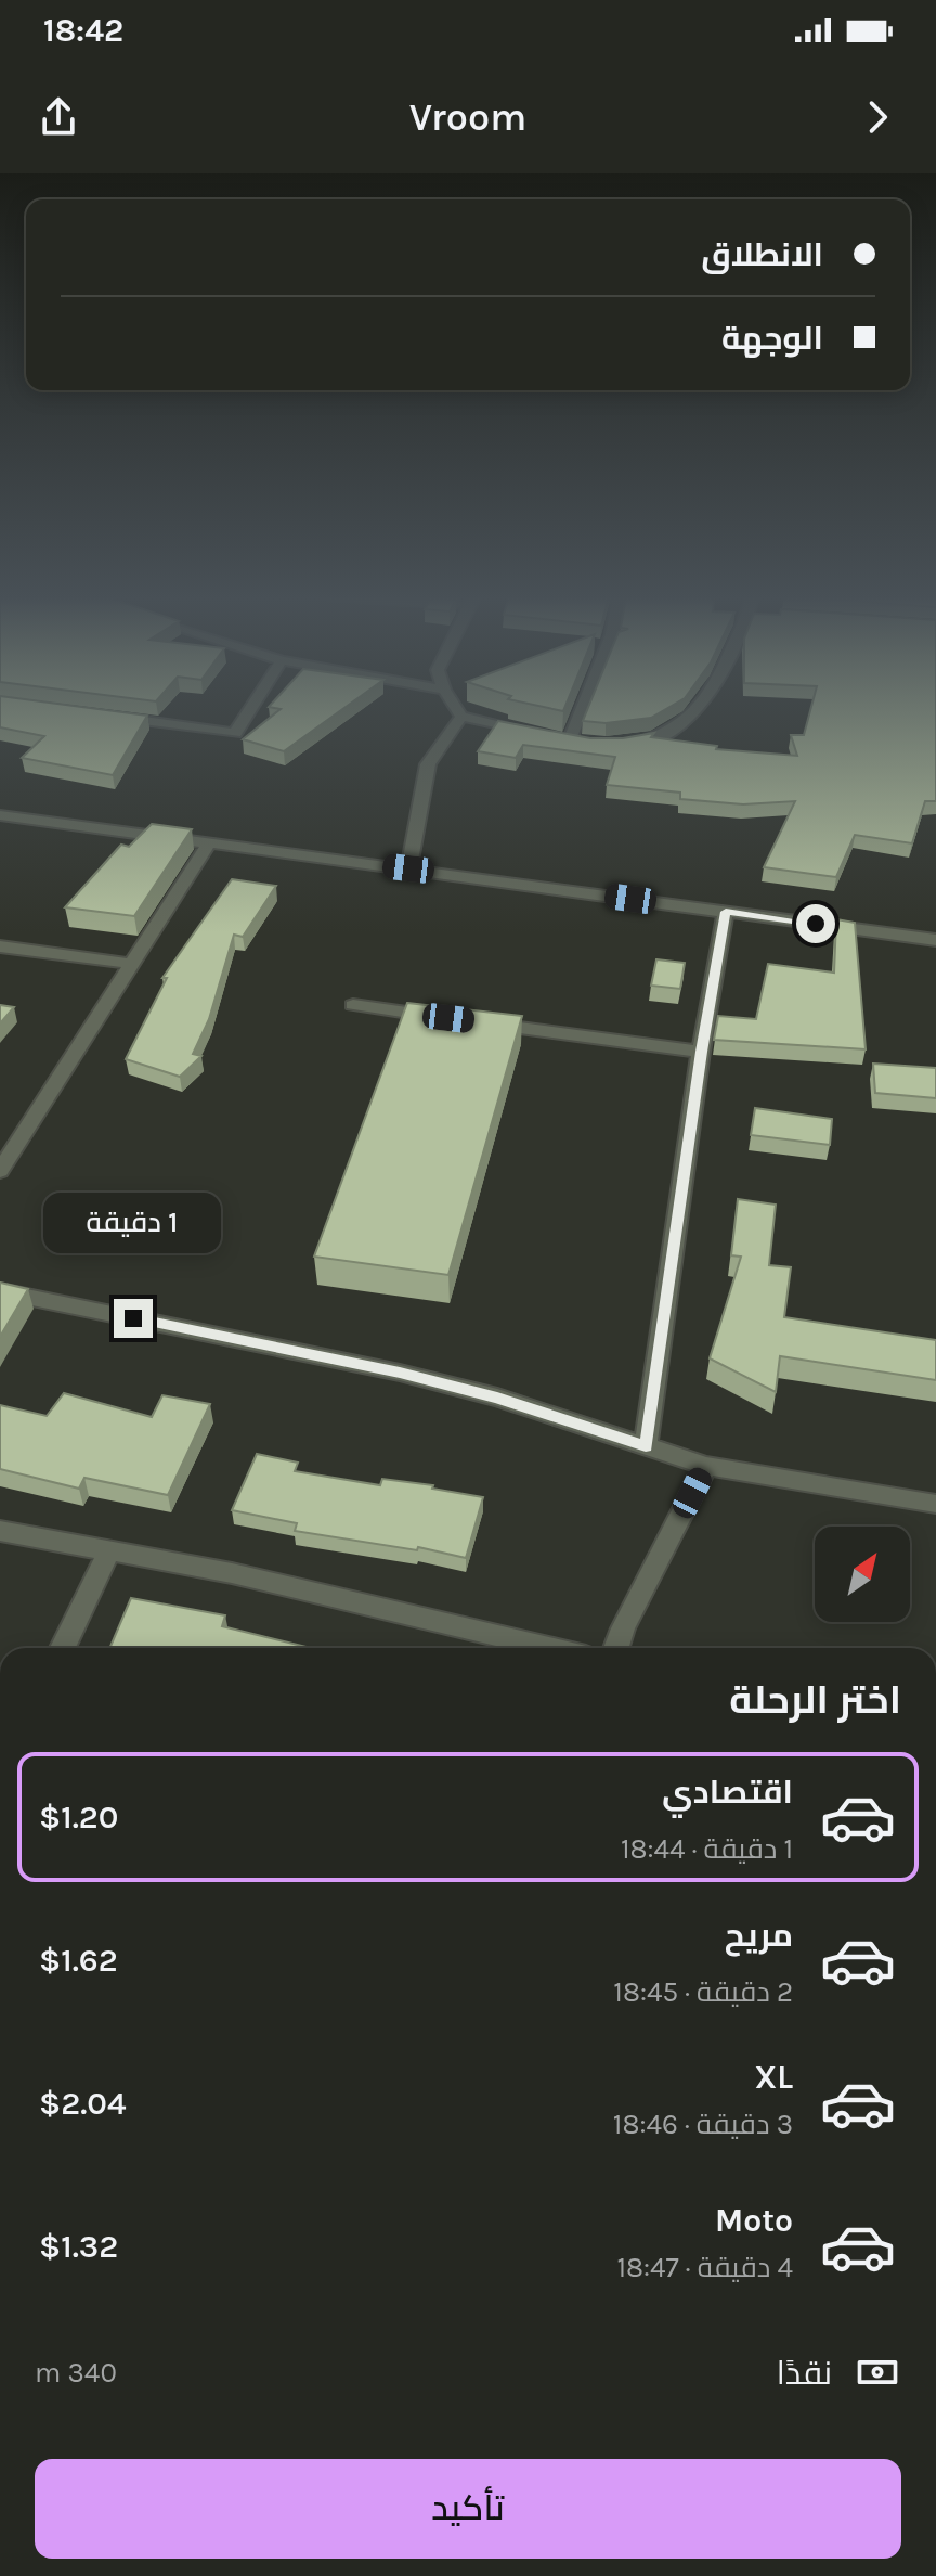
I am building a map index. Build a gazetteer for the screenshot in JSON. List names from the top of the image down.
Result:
{
  "north": "top right",
  "page": {
    "status": "18:42",
    "header": "Vroom",
    "banner": ["الانطلاق", "الوجهة"],
    "bubble": "1 دقيقة",
    "heading": "اختر الرحلة",
    "list": [
      {
        "name": "اقتصادي",
        "note": "1 دقيقة · 18:44",
        "value": "$1.20"
      },
      {
        "name": "مريح",
        "note": "2 دقيقة · 18:45",
        "value": "$1.62"
      },
      {
        "name": "XL",
        "note": "3 دقيقة · 18:46",
        "value": "$2.04"
      },
      {
        "name": "Moto",
        "note": "4 دقيقة · 18:47",
        "value": "$1.32"
      }
    ],
    "pay": ["نقدًا", "340 m"],
    "buttons": "تأكيد"
  }
}
